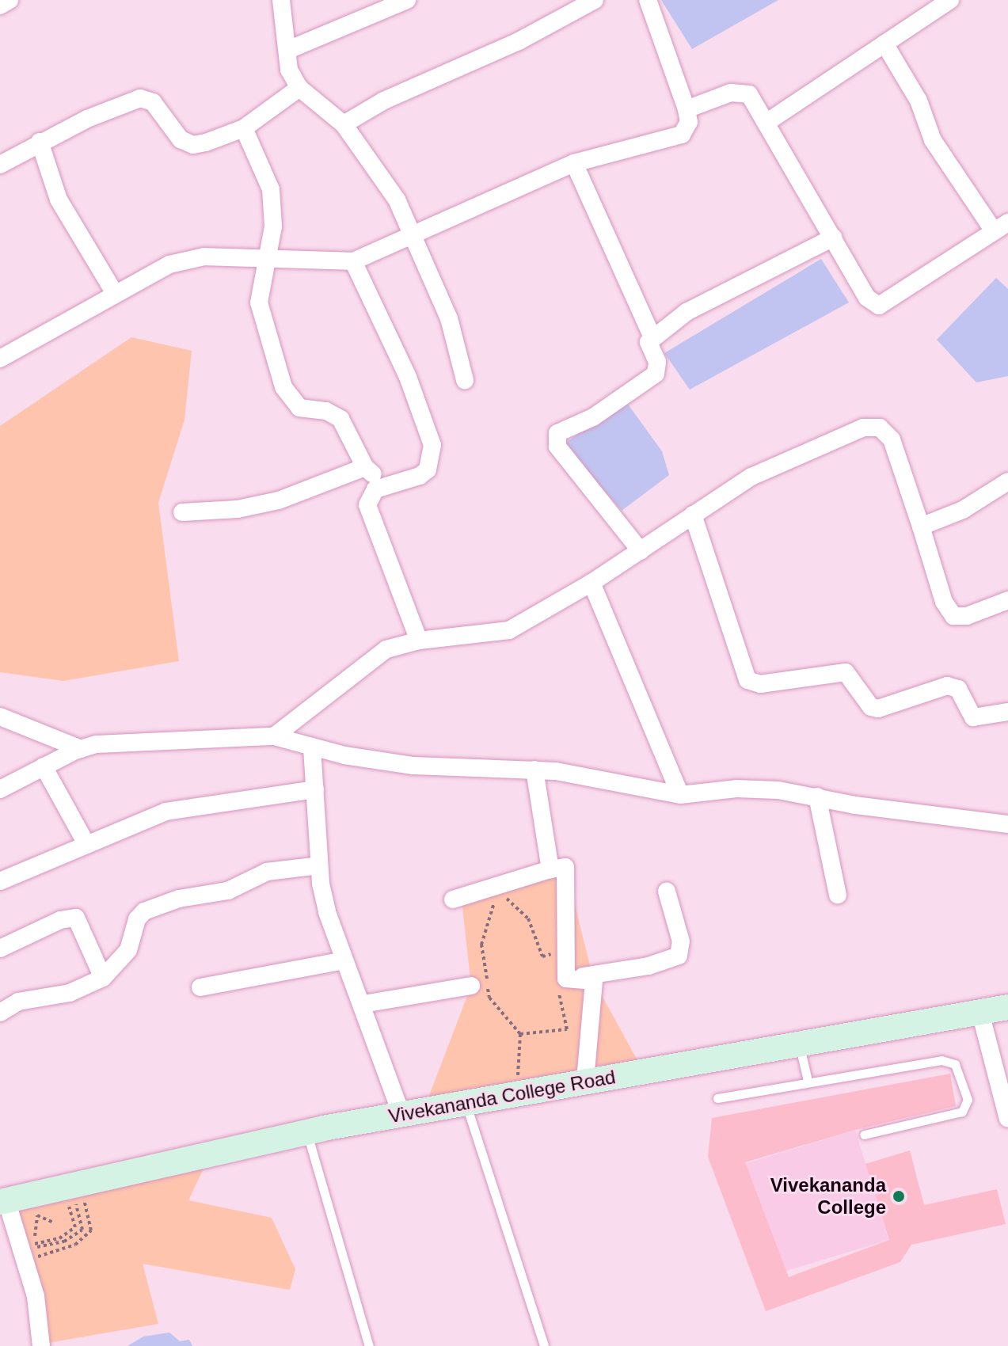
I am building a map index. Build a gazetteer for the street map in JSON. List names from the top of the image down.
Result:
{
  "streets": {
    "street": ["Vivekananda College Road"]
  },
  "places": ["Vivekananda College"]
}
